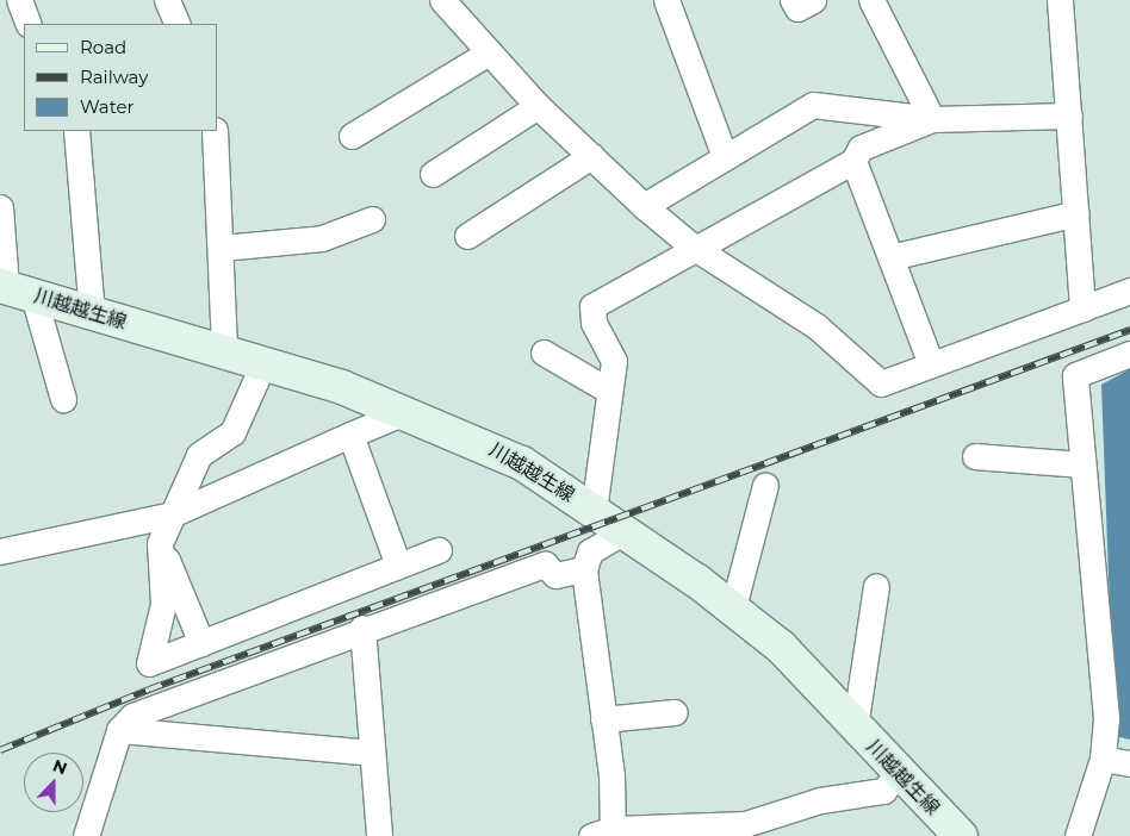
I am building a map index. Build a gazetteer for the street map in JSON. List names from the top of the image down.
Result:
{
  "streets": {
    "main road": ["川越越生線"]
  },
  "legend": ["Road", "Railway", "Water"],
  "north": "top"
}
